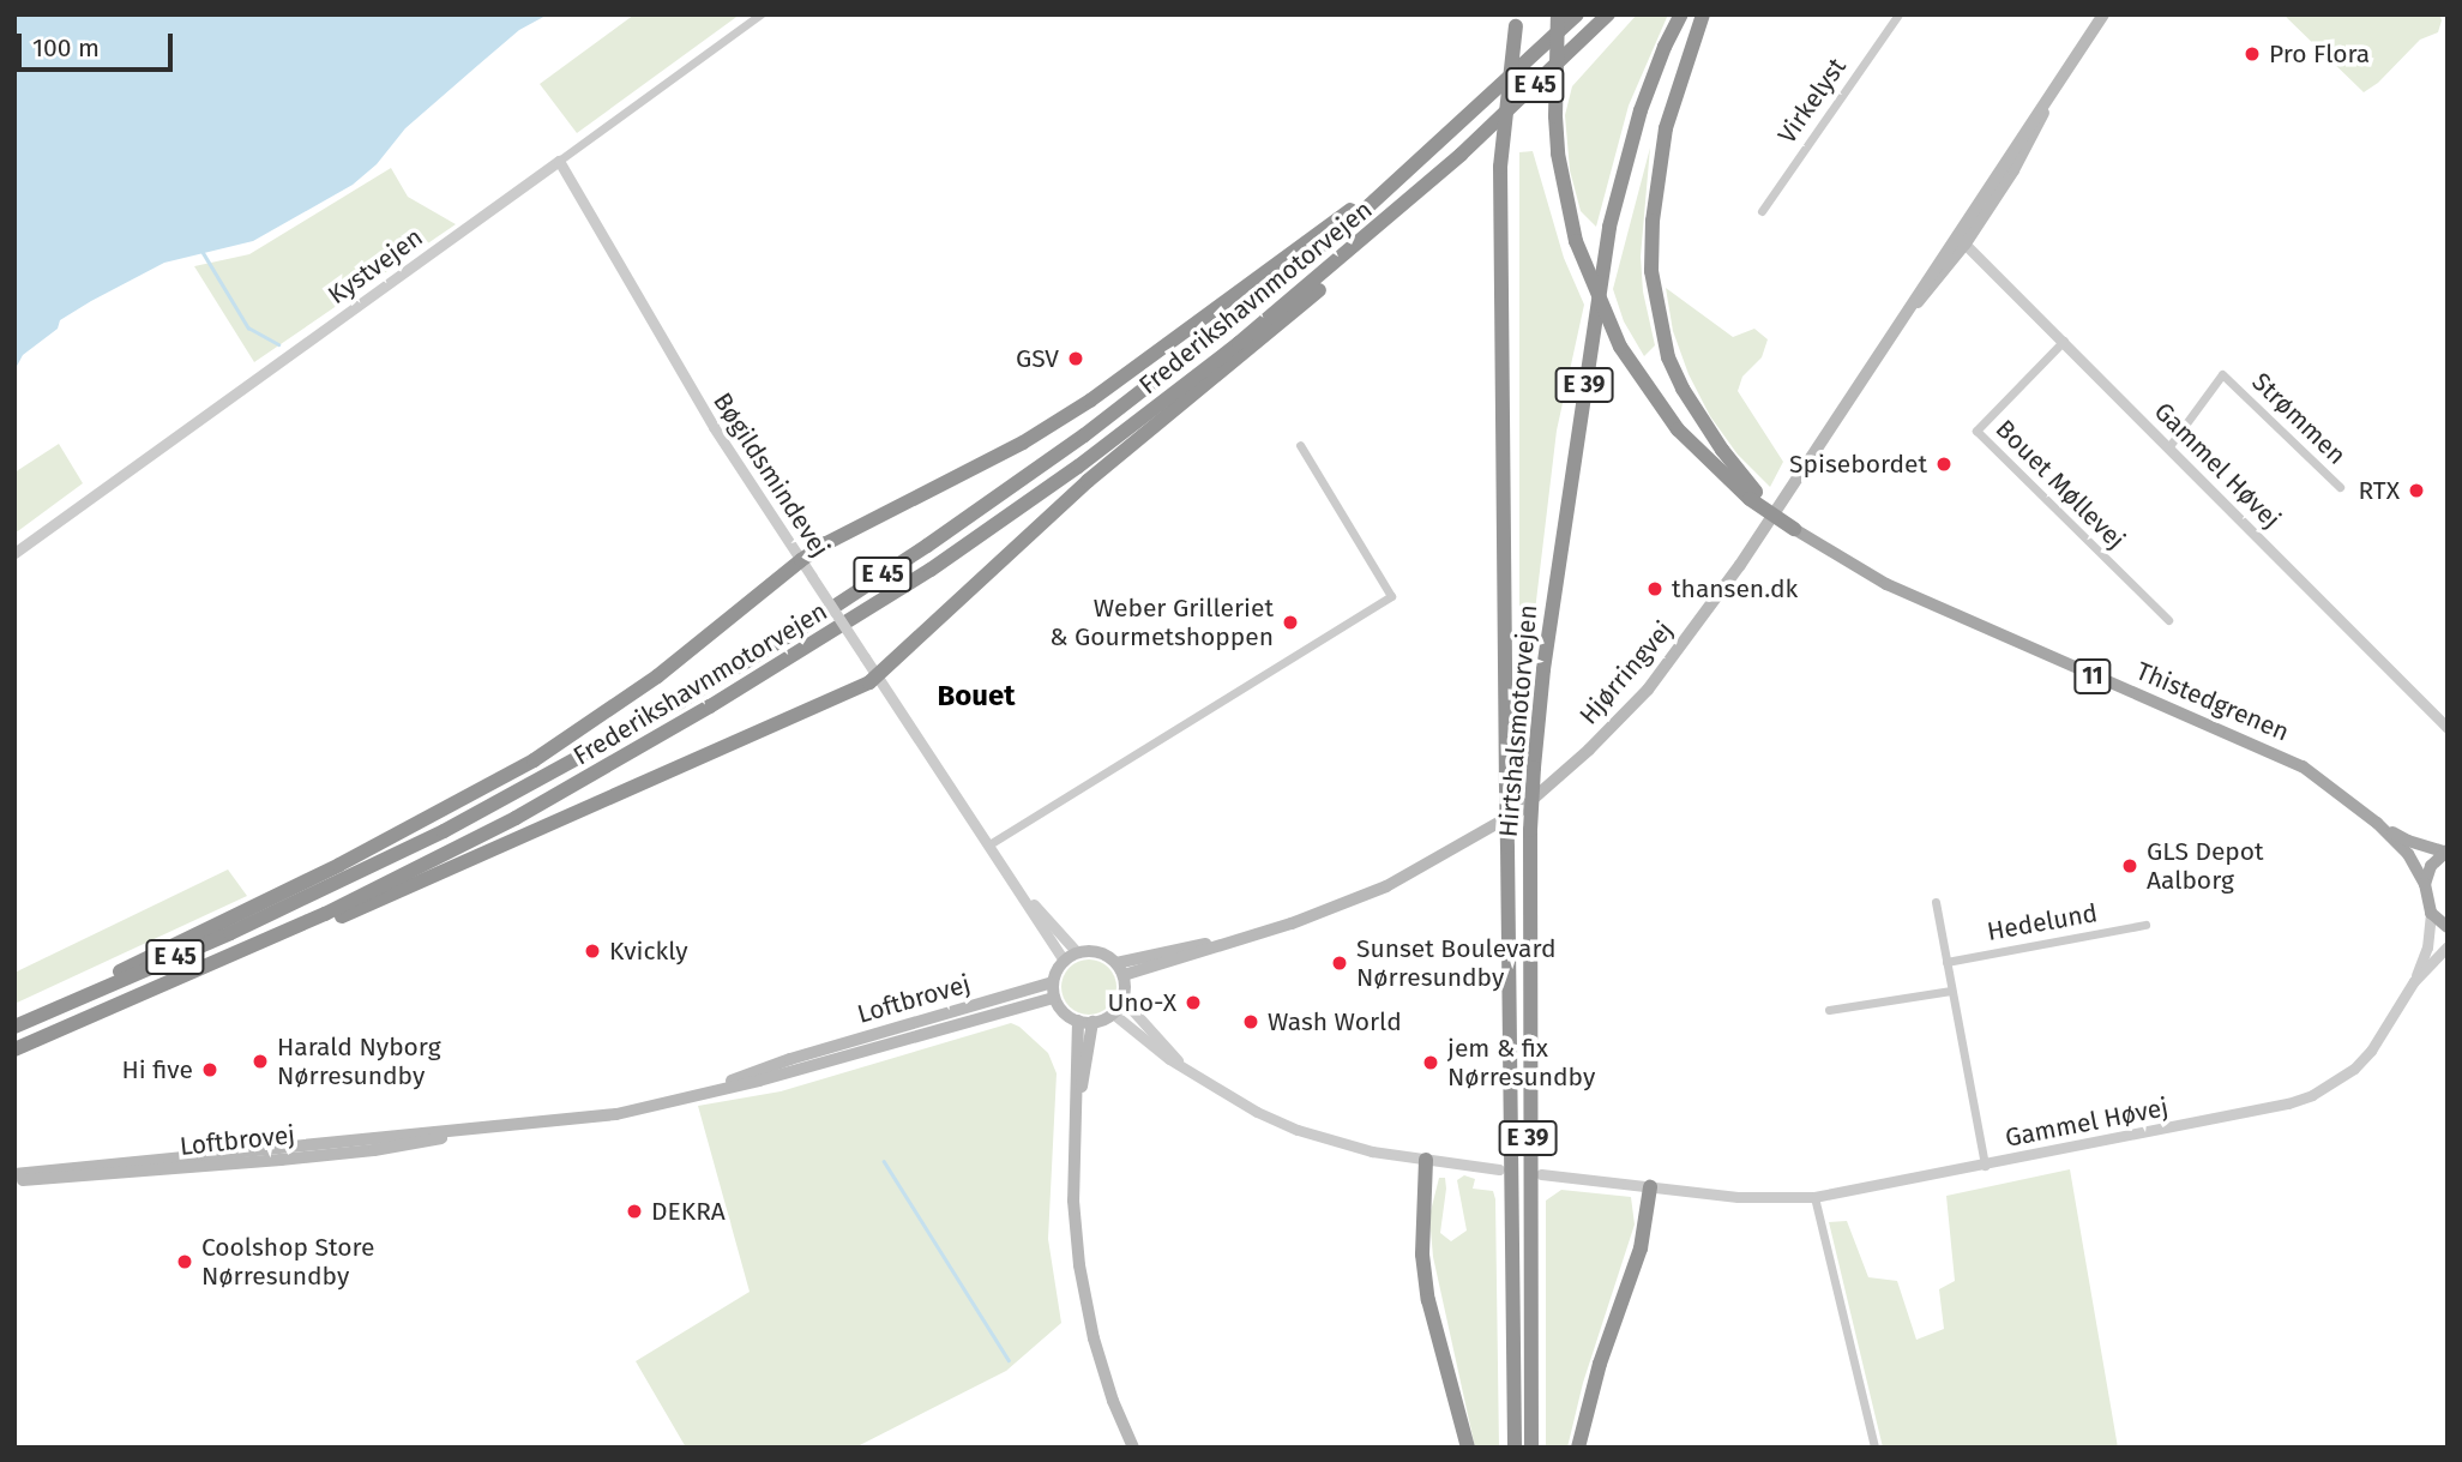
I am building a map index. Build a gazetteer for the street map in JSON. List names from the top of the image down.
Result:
{
  "streets": {
    "highway": [
      "E 45",
      "Frederikshavnmotorvejen",
      "E 39",
      "11",
      "Hirtshalsmotorvejen"
    ],
    "main road": ["Hjørringvej", "Thistedgrenen", "Loftbrovej"],
    "street": [
      "Virkelyst",
      "Kystvejen",
      "Strømmen",
      "Gammel Høvej",
      "Bøgildsmindevej",
      "Bouet Møllevej",
      "Hedelund"
    ]
  },
  "crossings": [
    ["Kystvejen", "Bøgildsmindevej"],
    ["Strømmen", "Gammel Høvej"],
    ["Gammel Høvej", "Bouet Møllevej"],
    ["Gammel Høvej", "Hjørringvej"],
    ["Gammel Høvej", "11"],
    ["Bøgildsmindevej", "Hjørringvej"],
    ["Bøgildsmindevej", "Loftbrovej"],
    ["Hjørringvej", "Loftbrovej"],
    ["11", "Thistedgrenen"]
  ],
  "districts": ["Bouet"],
  "places": [
    "Pro Flora",
    "GSV",
    "Spisebordet",
    "RTX",
    "thansen.dk",
    "Weber Grilleriet & Gourmetshoppen",
    "GLS Depot Aalborg",
    "Kvickly",
    "Sunset Boulevard Nørresundby",
    "Uno-X",
    "Wash World",
    "Harald Nyborg Nørresundby",
    "jem & fix Nørresundby",
    "Hi five",
    "DEKRA",
    "Coolshop Store Nørresundby"
  ],
  "scale_bar": "100 m"
}
